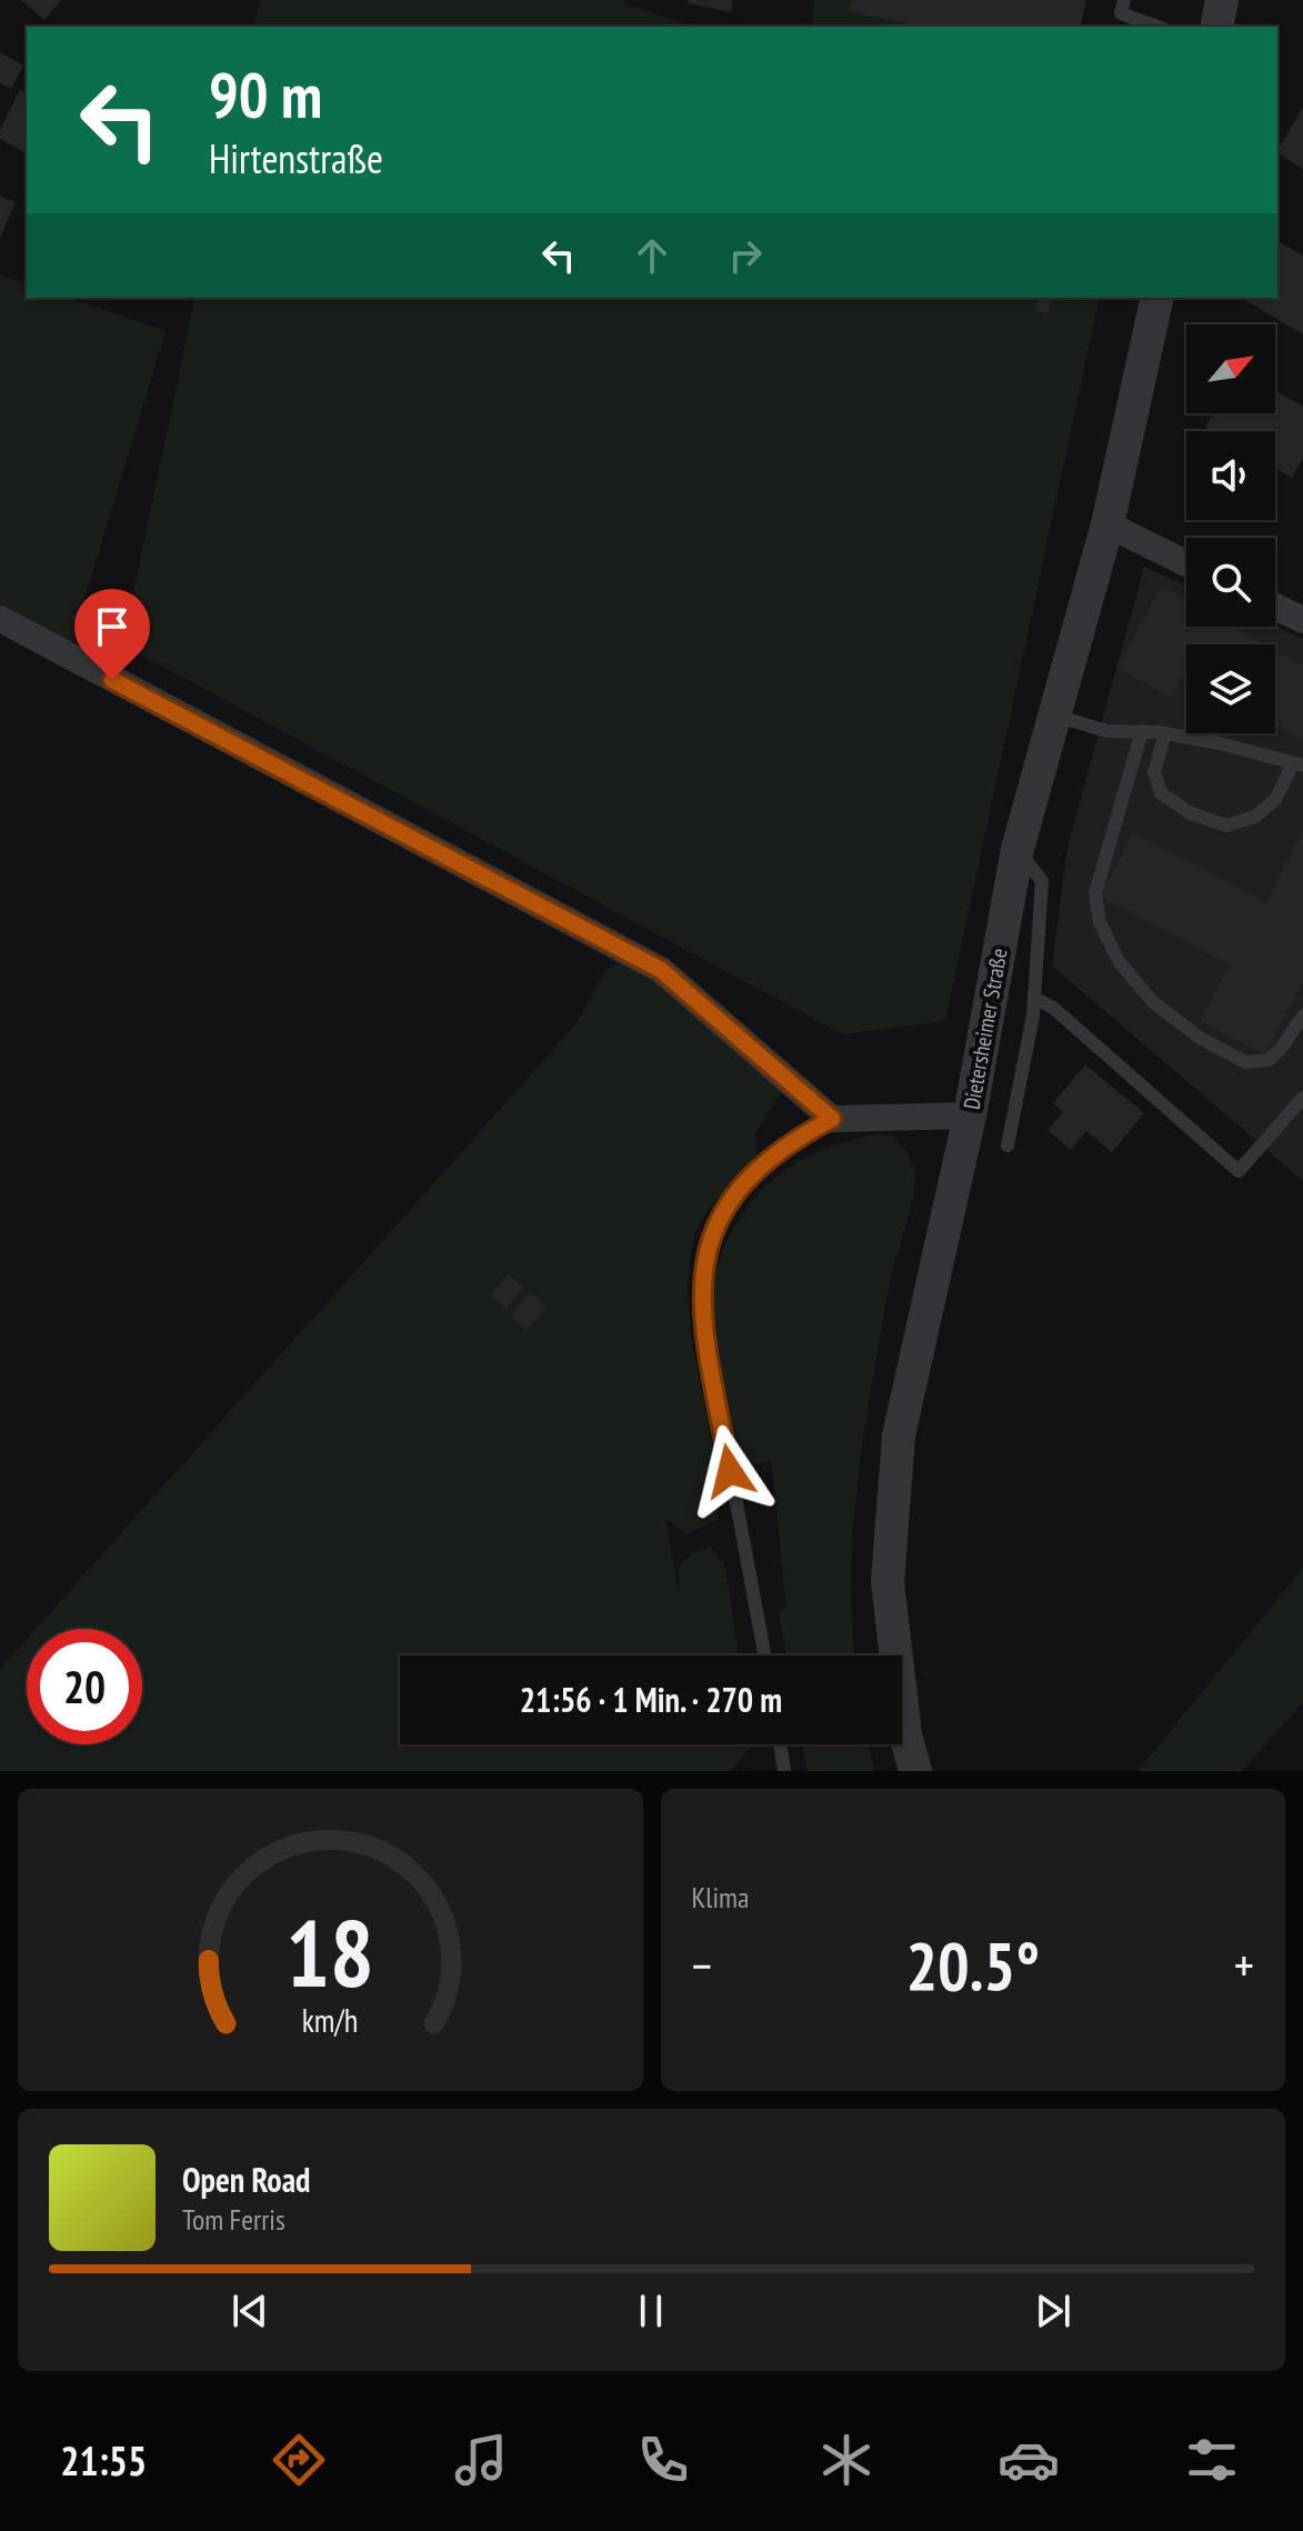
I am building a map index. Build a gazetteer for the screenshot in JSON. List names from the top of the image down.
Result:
{
  "streets": {
    "street": ["Dietersheimer Straße"]
  },
  "north": "top right",
  "page": {
    "turn": ["90 m", "Hirtenstraße"],
    "limit": "20",
    "trip": "21:56 · 1 Min. · 270 m",
    "tile": "Klima",
    "heat": ["−", "20.5°", "+"],
    "song": ["Open Road", "Tom Ferris"],
    "tabs": "21:55",
    "gauge": ["18", "km/h"]
  }
}
